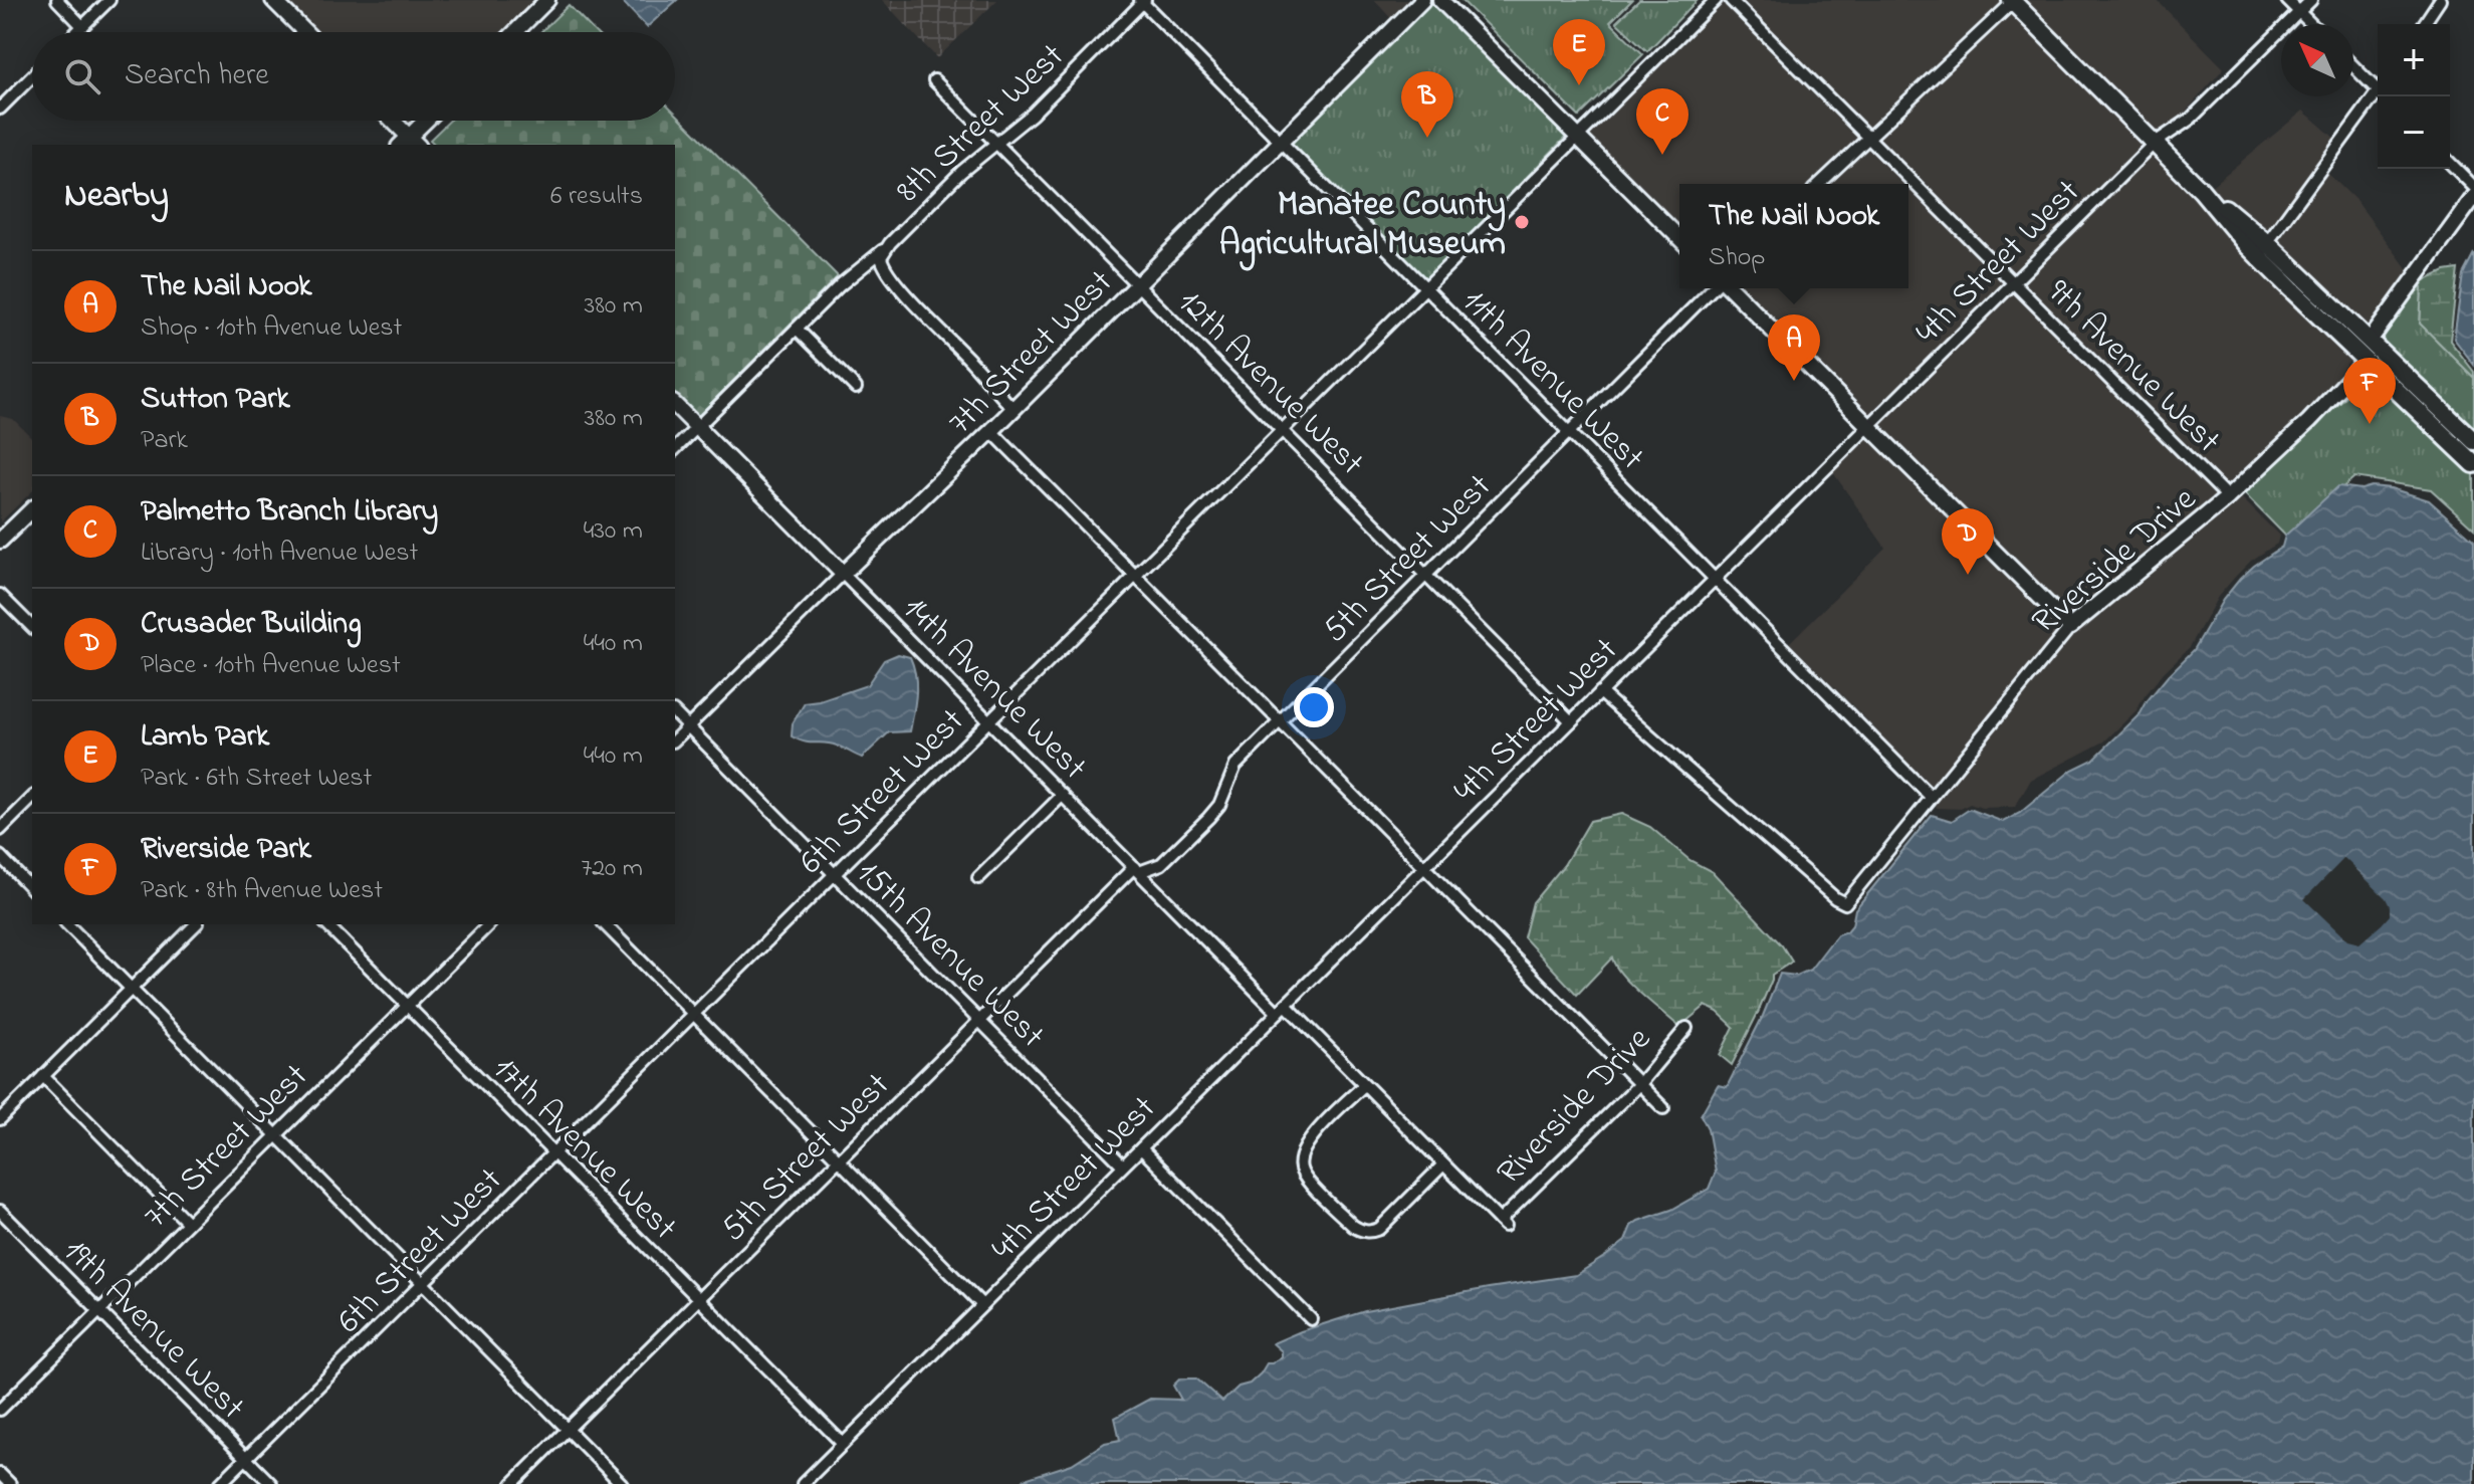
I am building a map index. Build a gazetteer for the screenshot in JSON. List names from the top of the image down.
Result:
{
  "streets": {
    "street": [
      "8th Street West",
      "4th Street West",
      "7th Street West",
      "9th Avenue West",
      "11th Avenue West",
      "12th Avenue West",
      "5th Street West",
      "Riverside Drive",
      "14th Avenue West",
      "6th Street West",
      "15th Avenue West",
      "17th Avenue West",
      "19th Avenue West"
    ]
  },
  "crossings": [
    ["8th Street West", "11th Avenue West"],
    ["8th Street West", "12th Avenue West"],
    ["8th Street West", "14th Avenue West"],
    ["4th Street West", "9th Avenue West"],
    ["4th Street West", "11th Avenue West"],
    ["4th Street West", "12th Avenue West"],
    ["4th Street West", "Riverside Drive"],
    ["4th Street West", "14th Avenue West"],
    ["4th Street West", "15th Avenue West"],
    ["4th Street West", "17th Avenue West"],
    ["7th Street West", "11th Avenue West"],
    ["7th Street West", "12th Avenue West"],
    ["7th Street West", "14th Avenue West"],
    ["7th Street West", "15th Avenue West"],
    ["7th Street West", "17th Avenue West"],
    ["7th Street West", "19th Avenue West"],
    ["9th Avenue West", "Riverside Drive"],
    ["11th Avenue West", "5th Street West"],
    ["11th Avenue West", "Riverside Drive"],
    ["11th Avenue West", "6th Street West"],
    ["12th Avenue West", "5th Street West"],
    ["12th Avenue West", "6th Street West"],
    ["5th Street West", "14th Avenue West"],
    ["5th Street West", "15th Avenue West"],
    ["5th Street West", "17th Avenue West"],
    ["Riverside Drive", "14th Avenue West"],
    ["14th Avenue West", "6th Street West"],
    ["6th Street West", "15th Avenue West"],
    ["6th Street West", "17th Avenue West"],
    ["6th Street West", "19th Avenue West"]
  ],
  "places": ["Manatee County Agricultural Museum"],
  "north": "top left",
  "page": {
    "pins": [
      "E",
      "B",
      "C",
      "A",
      "F",
      "D"
    ],
    "map_buttons": ["+", "−"],
    "search": "Search here",
    "heading": ["Nearby", "6 results"],
    "popup": ["The Nail Nook", "Shop"],
    "list": [
      {
        "mark": "A",
        "name": "The Nail Nook",
        "note": "Shop · 10th Avenue West",
        "value": "380 m"
      },
      {
        "mark": "B",
        "name": "Sutton Park",
        "note": "Park",
        "value": "380 m"
      },
      {
        "mark": "C",
        "name": "Palmetto Branch Library",
        "note": "Library · 10th Avenue West",
        "value": "430 m"
      },
      {
        "mark": "D",
        "name": "Crusader Building",
        "note": "Place · 10th Avenue West",
        "value": "440 m"
      },
      {
        "mark": "E",
        "name": "Lamb Park",
        "note": "Park · 6th Street West",
        "value": "440 m"
      },
      {
        "mark": "F",
        "name": "Riverside Park",
        "note": "Park · 8th Avenue West",
        "value": "720 m"
      }
    ]
  }
}
